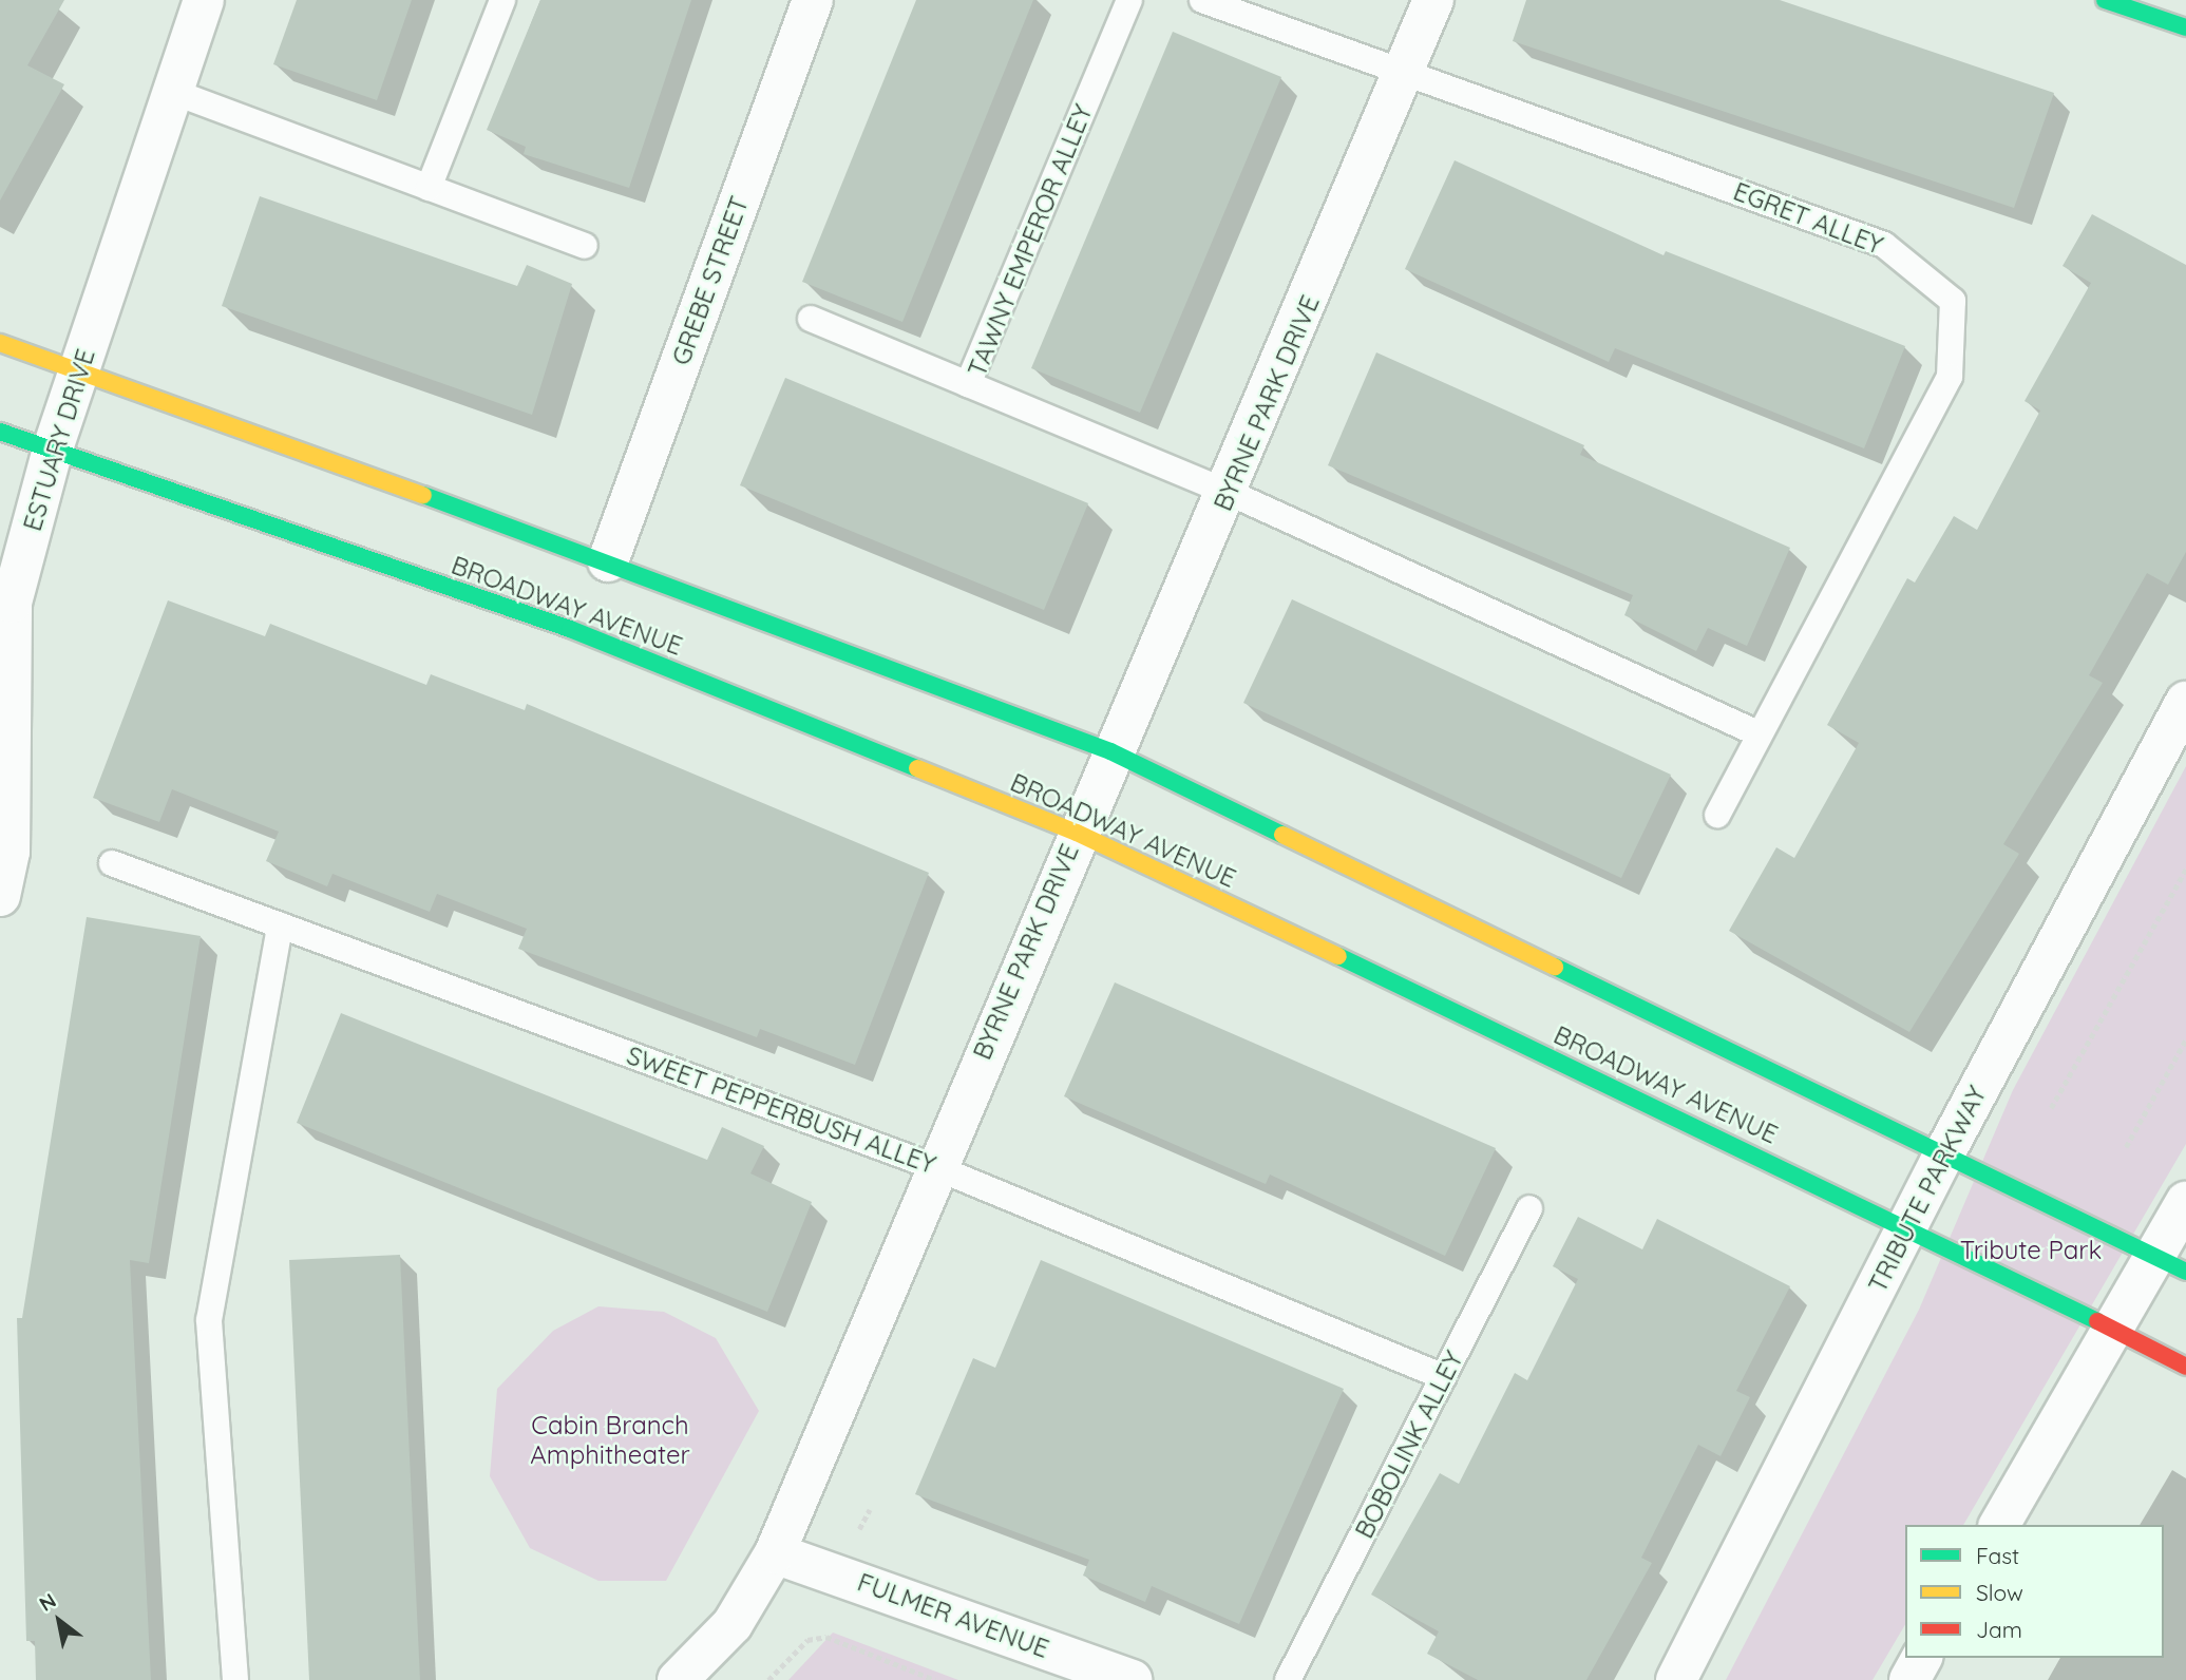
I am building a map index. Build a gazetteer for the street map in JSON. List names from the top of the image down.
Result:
{
  "streets": {
    "street": [
      "GREBE STREET",
      "BYRNE PARK DRIVE",
      "ESTUARY DRIVE",
      "BROADWAY AVENUE",
      "TRIBUTE PARKWAY",
      "FULMER AVENUE"
    ],
    "lane": [
      "EGRET ALLEY",
      "TAWNY EMPEROR ALLEY",
      "SWEET PEPPERBUSH ALLEY",
      "BOBOLINK ALLEY"
    ]
  },
  "crossings": [
    ["EGRET ALLEY", "BYRNE PARK DRIVE"],
    ["TAWNY EMPEROR ALLEY", "BYRNE PARK DRIVE"],
    ["GREBE STREET", "BROADWAY AVENUE"],
    ["BYRNE PARK DRIVE", "BROADWAY AVENUE"],
    ["BYRNE PARK DRIVE", "SWEET PEPPERBUSH ALLEY"],
    ["BYRNE PARK DRIVE", "FULMER AVENUE"],
    ["ESTUARY DRIVE", "BROADWAY AVENUE"],
    ["BROADWAY AVENUE", "TRIBUTE PARKWAY"],
    ["SWEET PEPPERBUSH ALLEY", "BOBOLINK ALLEY"]
  ],
  "parks": ["Tribute Park", "Cabin Branch Amphitheater"],
  "legend": ["Fast", "Slow", "Jam"],
  "north": "top left"
}
